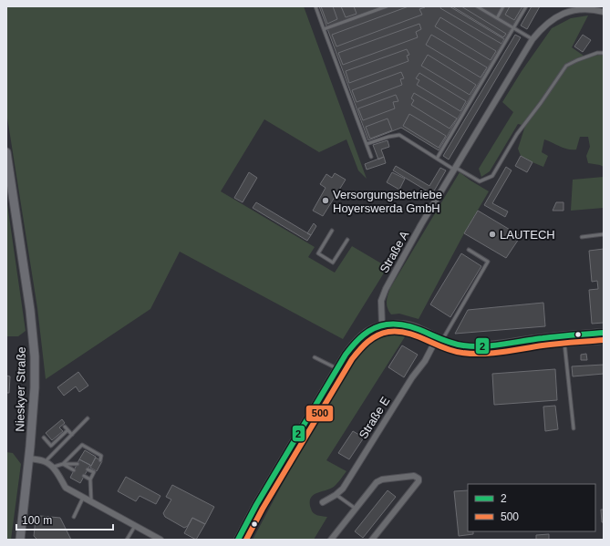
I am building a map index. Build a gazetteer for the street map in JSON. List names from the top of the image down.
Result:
{
  "streets": {
    "main road": ["Nieskyer Straße"],
    "street": ["Straße A", "Straße E"]
  },
  "places": ["Versorgungsbetriebe Hoyerswerda GmbH", "LAUTECH"],
  "lines": ["transit line 2", "transit line 500"],
  "legend": ["2", "500"],
  "scale_bar": "100 m"
}
